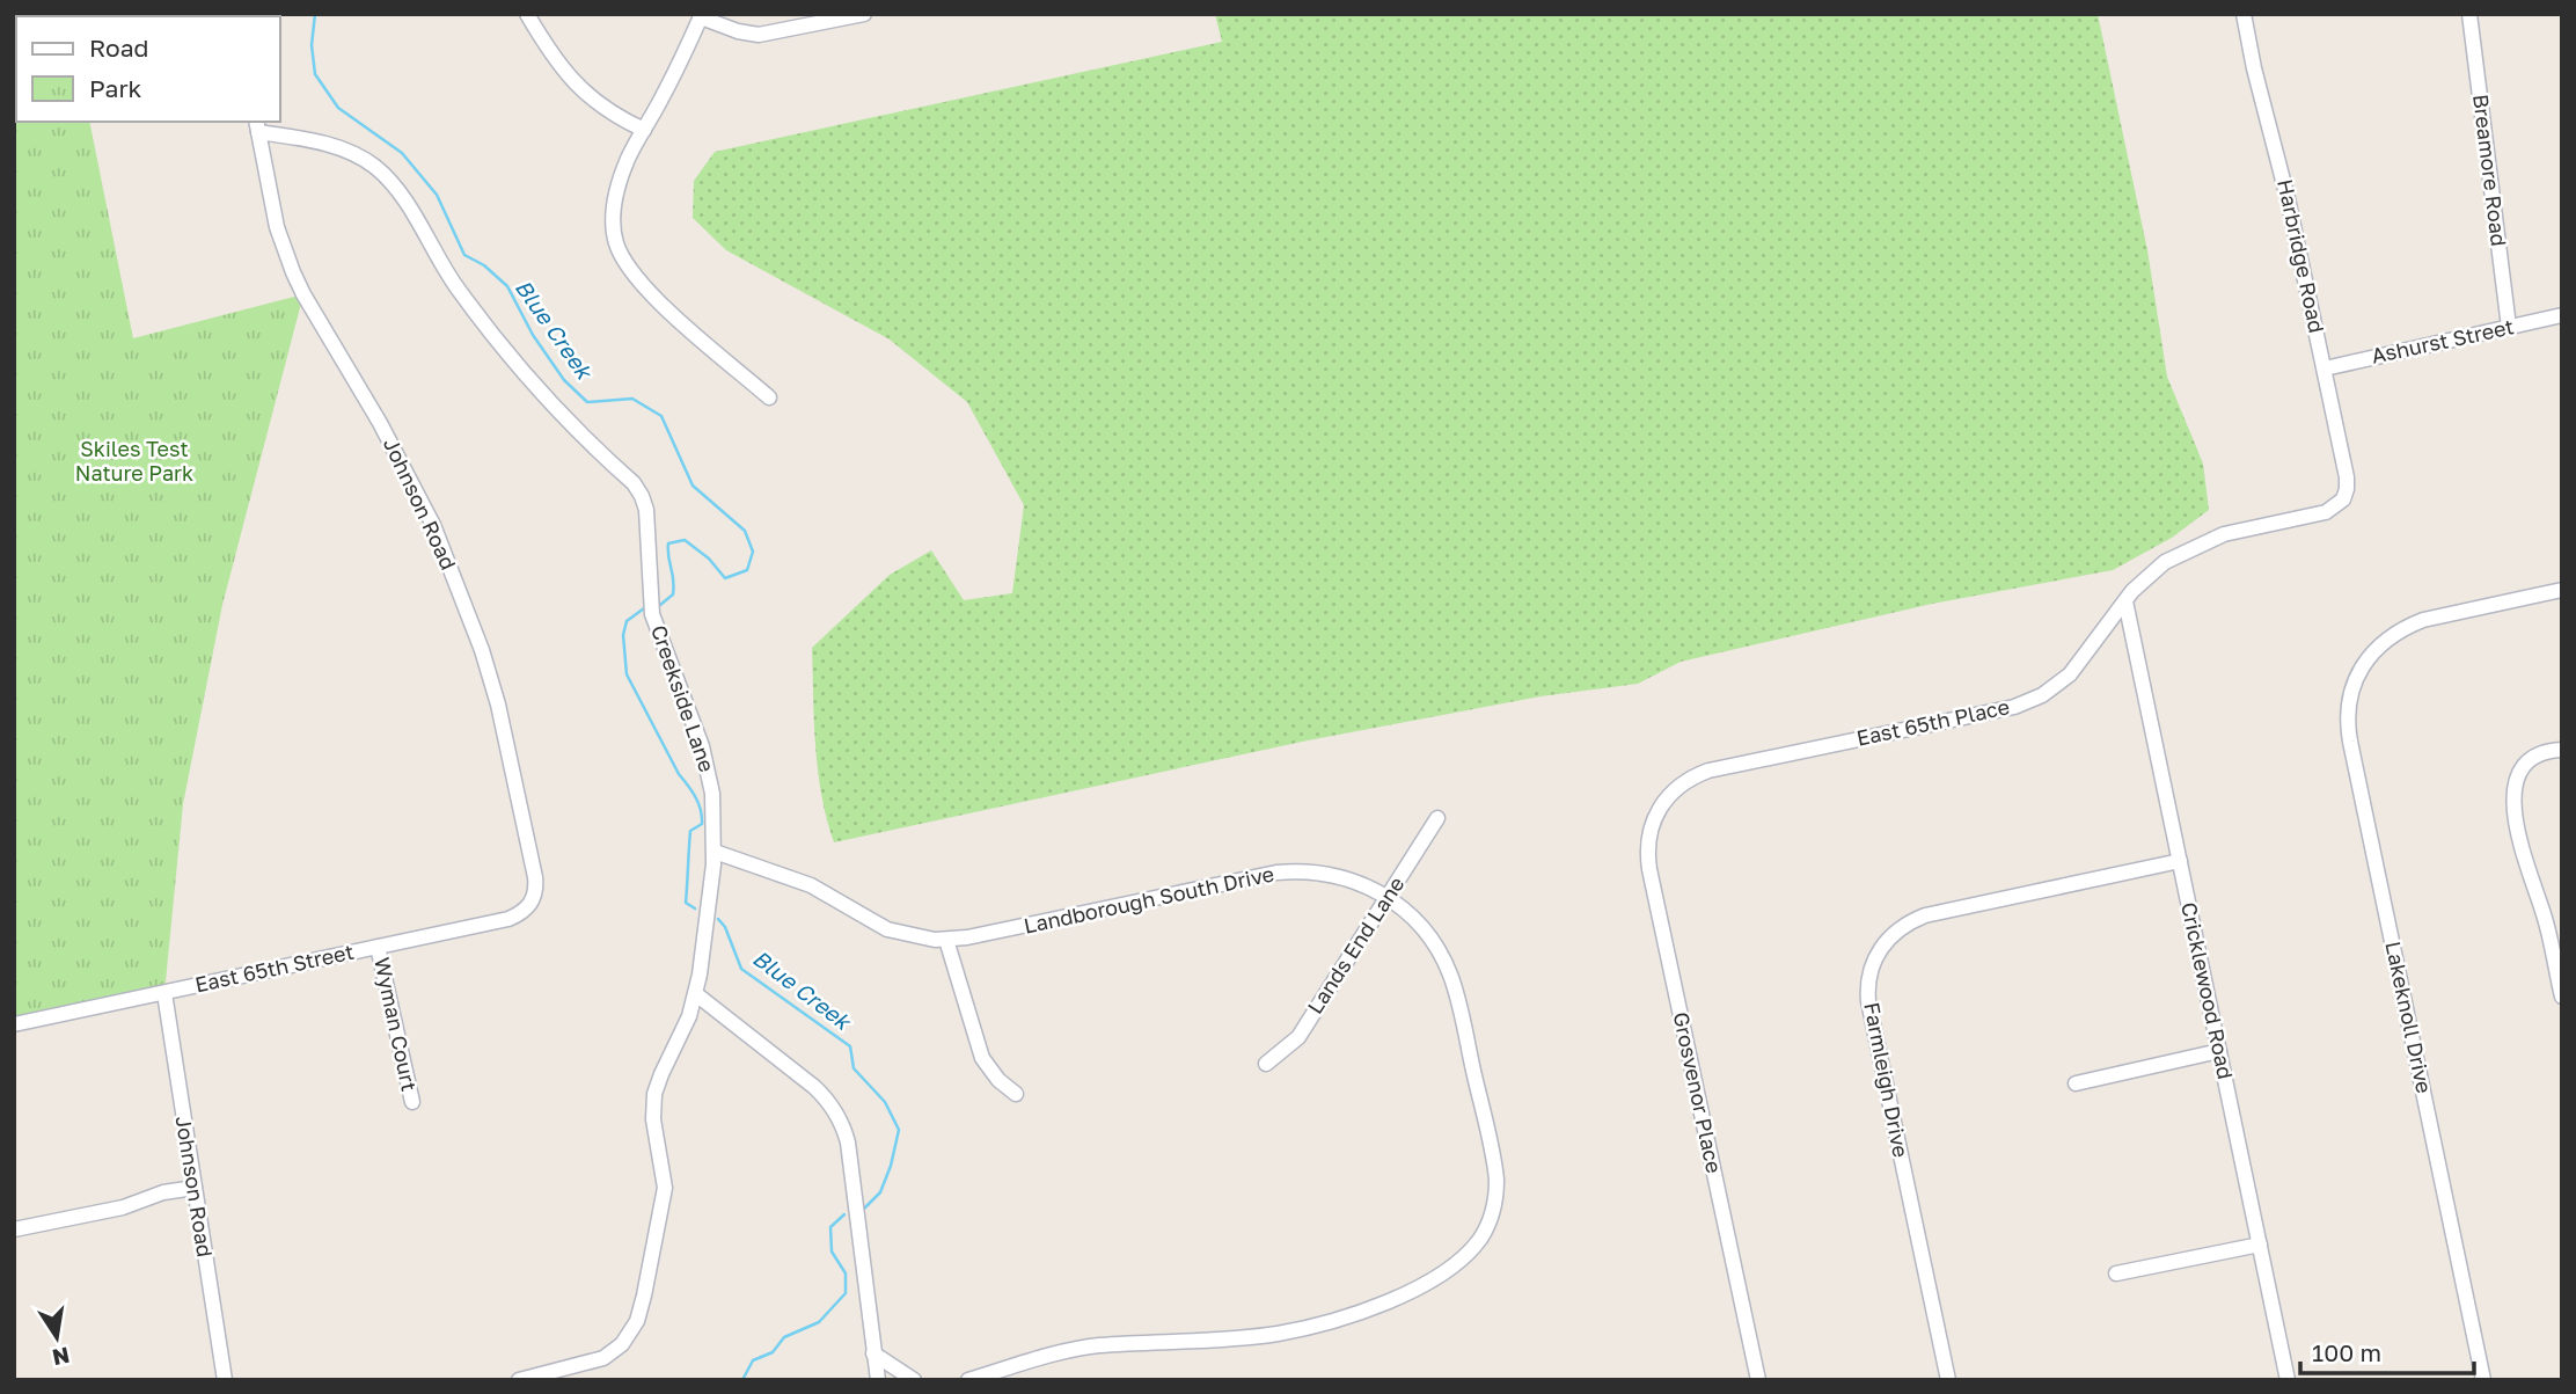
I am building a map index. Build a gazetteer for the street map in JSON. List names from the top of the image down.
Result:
{
  "streets": {
    "street": [
      "Breamore Road",
      "Harbridge Road",
      "Ashurst Street",
      "Johnson Road",
      "Creekside Lane",
      "East 65th Place",
      "Landborough South Drive",
      "Lands End Lane",
      "East 65th Street",
      "Cricklewood Road",
      "Lakeknoll Drive",
      "Wyman Court",
      "Farmleigh Drive",
      "Grosvenor Place"
    ]
  },
  "crossings": [
    ["Breamore Road", "Ashurst Street"],
    ["Harbridge Road", "Ashurst Street"],
    ["Harbridge Road", "East 65th Place"],
    ["Johnson Road", "Creekside Lane"],
    ["Johnson Road", "East 65th Street"],
    ["Creekside Lane", "Landborough South Drive"],
    ["East 65th Place", "Cricklewood Road"],
    ["East 65th Place", "Grosvenor Place"],
    ["Landborough South Drive", "Lands End Lane"],
    ["East 65th Street", "Wyman Court"],
    ["Cricklewood Road", "Farmleigh Drive"]
  ],
  "water": ["Blue Creek"],
  "parks": ["Skiles Test Nature Park"],
  "legend": ["Road", "Park"],
  "scale_bar": "100 m",
  "north": "bottom"
}
